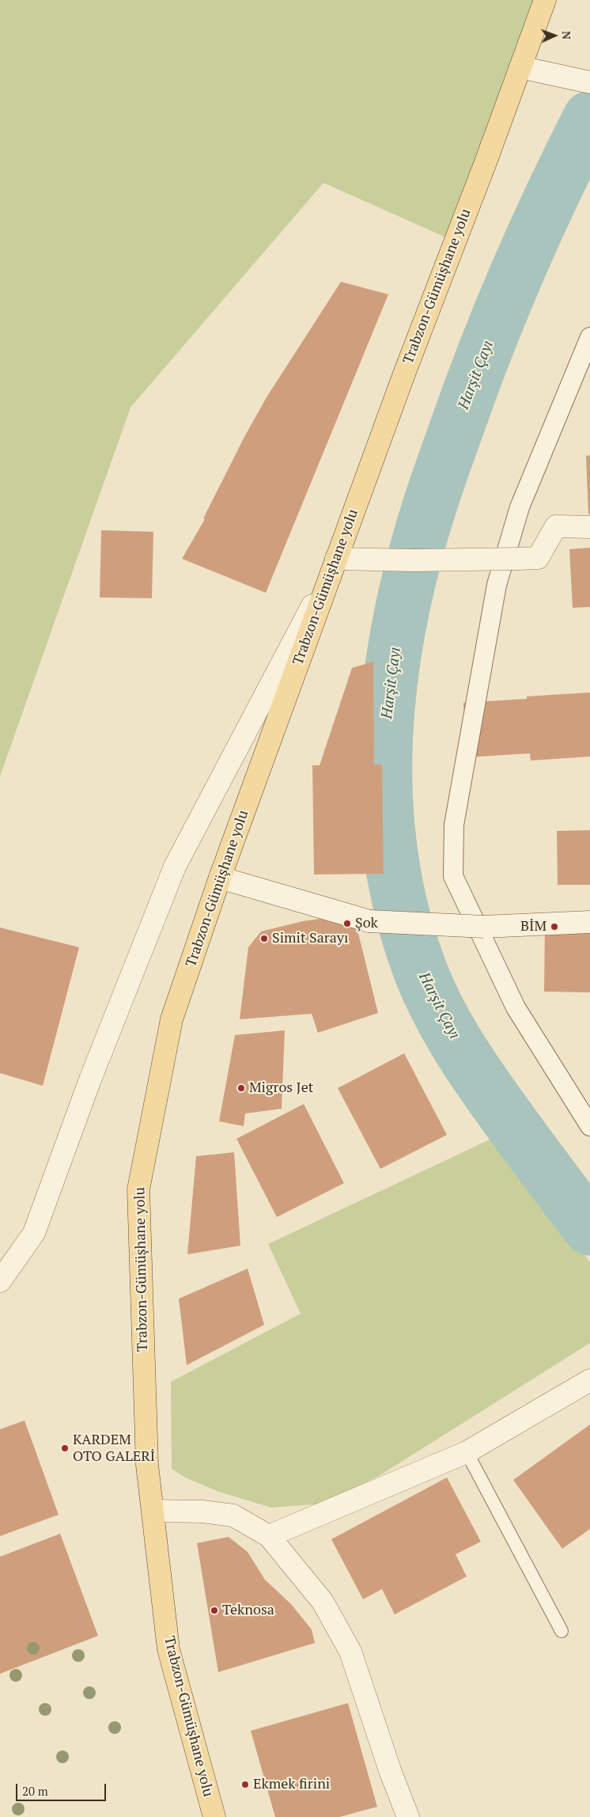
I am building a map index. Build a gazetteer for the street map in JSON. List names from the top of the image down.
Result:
{
  "streets": {
    "main road": ["Trabzon-Gümüşhane yolu"]
  },
  "water": ["Harşit Çayı"],
  "places": [
    "Şok",
    "BİM",
    "Simit Sarayı",
    "Migros Jet",
    "KARDEM OTO GALERİ",
    "Teknosa",
    "Ekmek firini"
  ],
  "scale_bar": "20 m",
  "north": "right"
}
